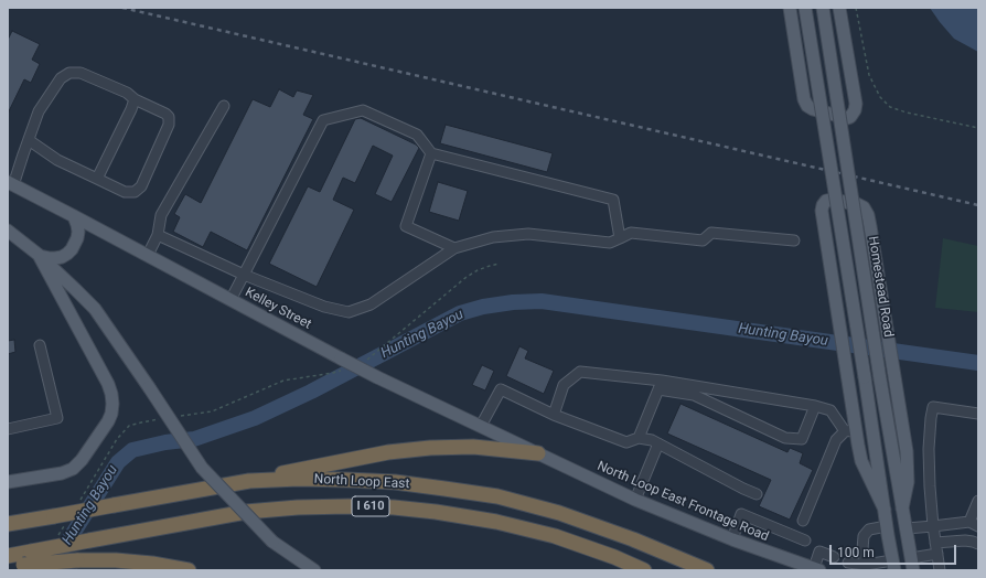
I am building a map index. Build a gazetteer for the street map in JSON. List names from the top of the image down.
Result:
{
  "streets": {
    "highway": ["North Loop East", "I 610"],
    "main road": ["Homestead Road", "Kelley Street", "North Loop East Frontage Road"]
  },
  "crossings": [
    ["Kelley Street", "North Loop East Frontage Road"]
  ],
  "water": ["Hunting Bayou"],
  "scale_bar": "100 m"
}
